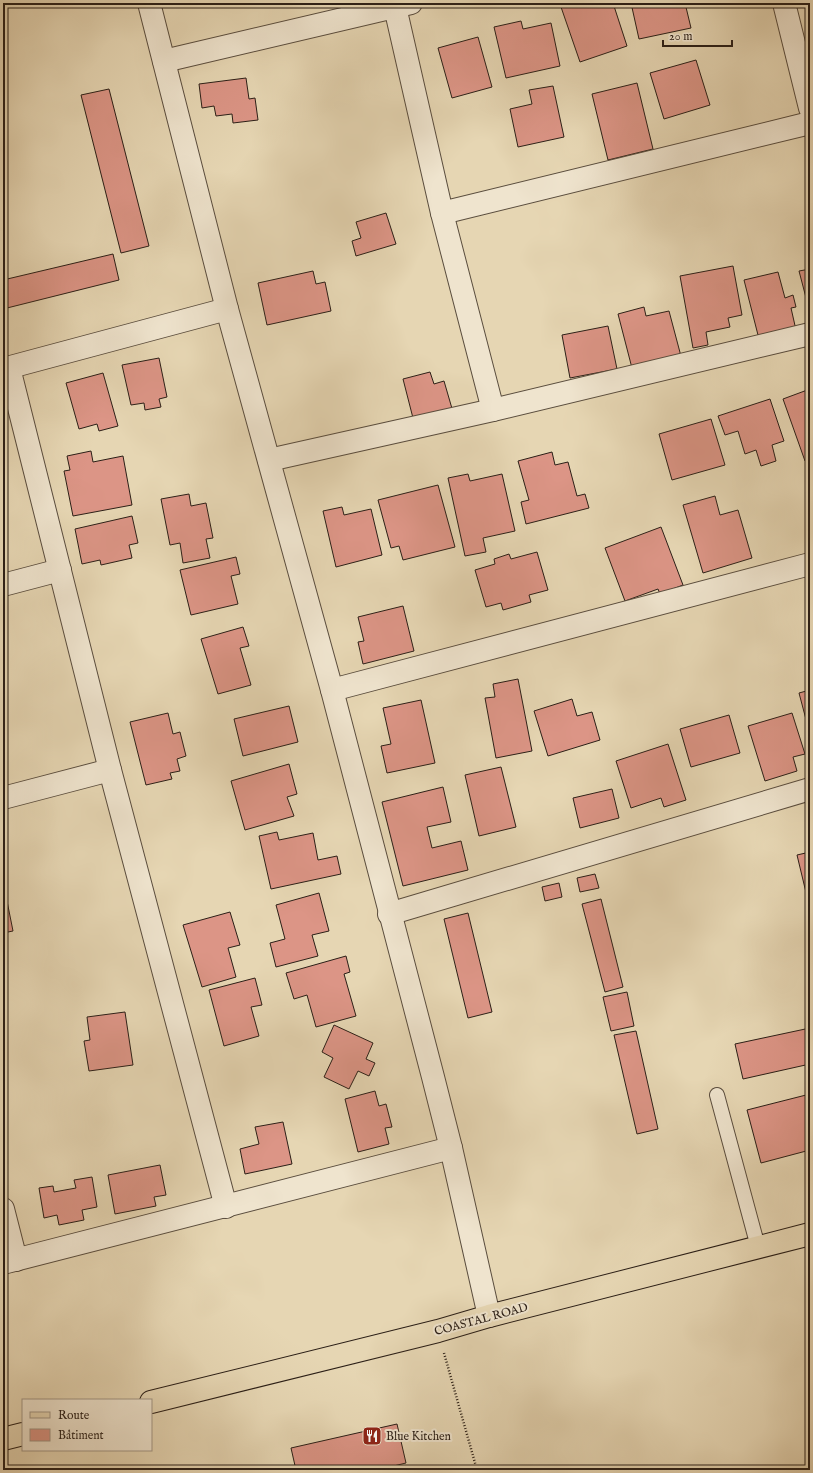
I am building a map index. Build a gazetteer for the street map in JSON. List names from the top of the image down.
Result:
{
  "streets": {
    "main road": ["COASTAL ROAD"]
  },
  "places": {
    "restaurant": ["Blue Kitchen"]
  },
  "legend": ["Route", "Bâtiment"],
  "scale_bar": "20 m"
}
